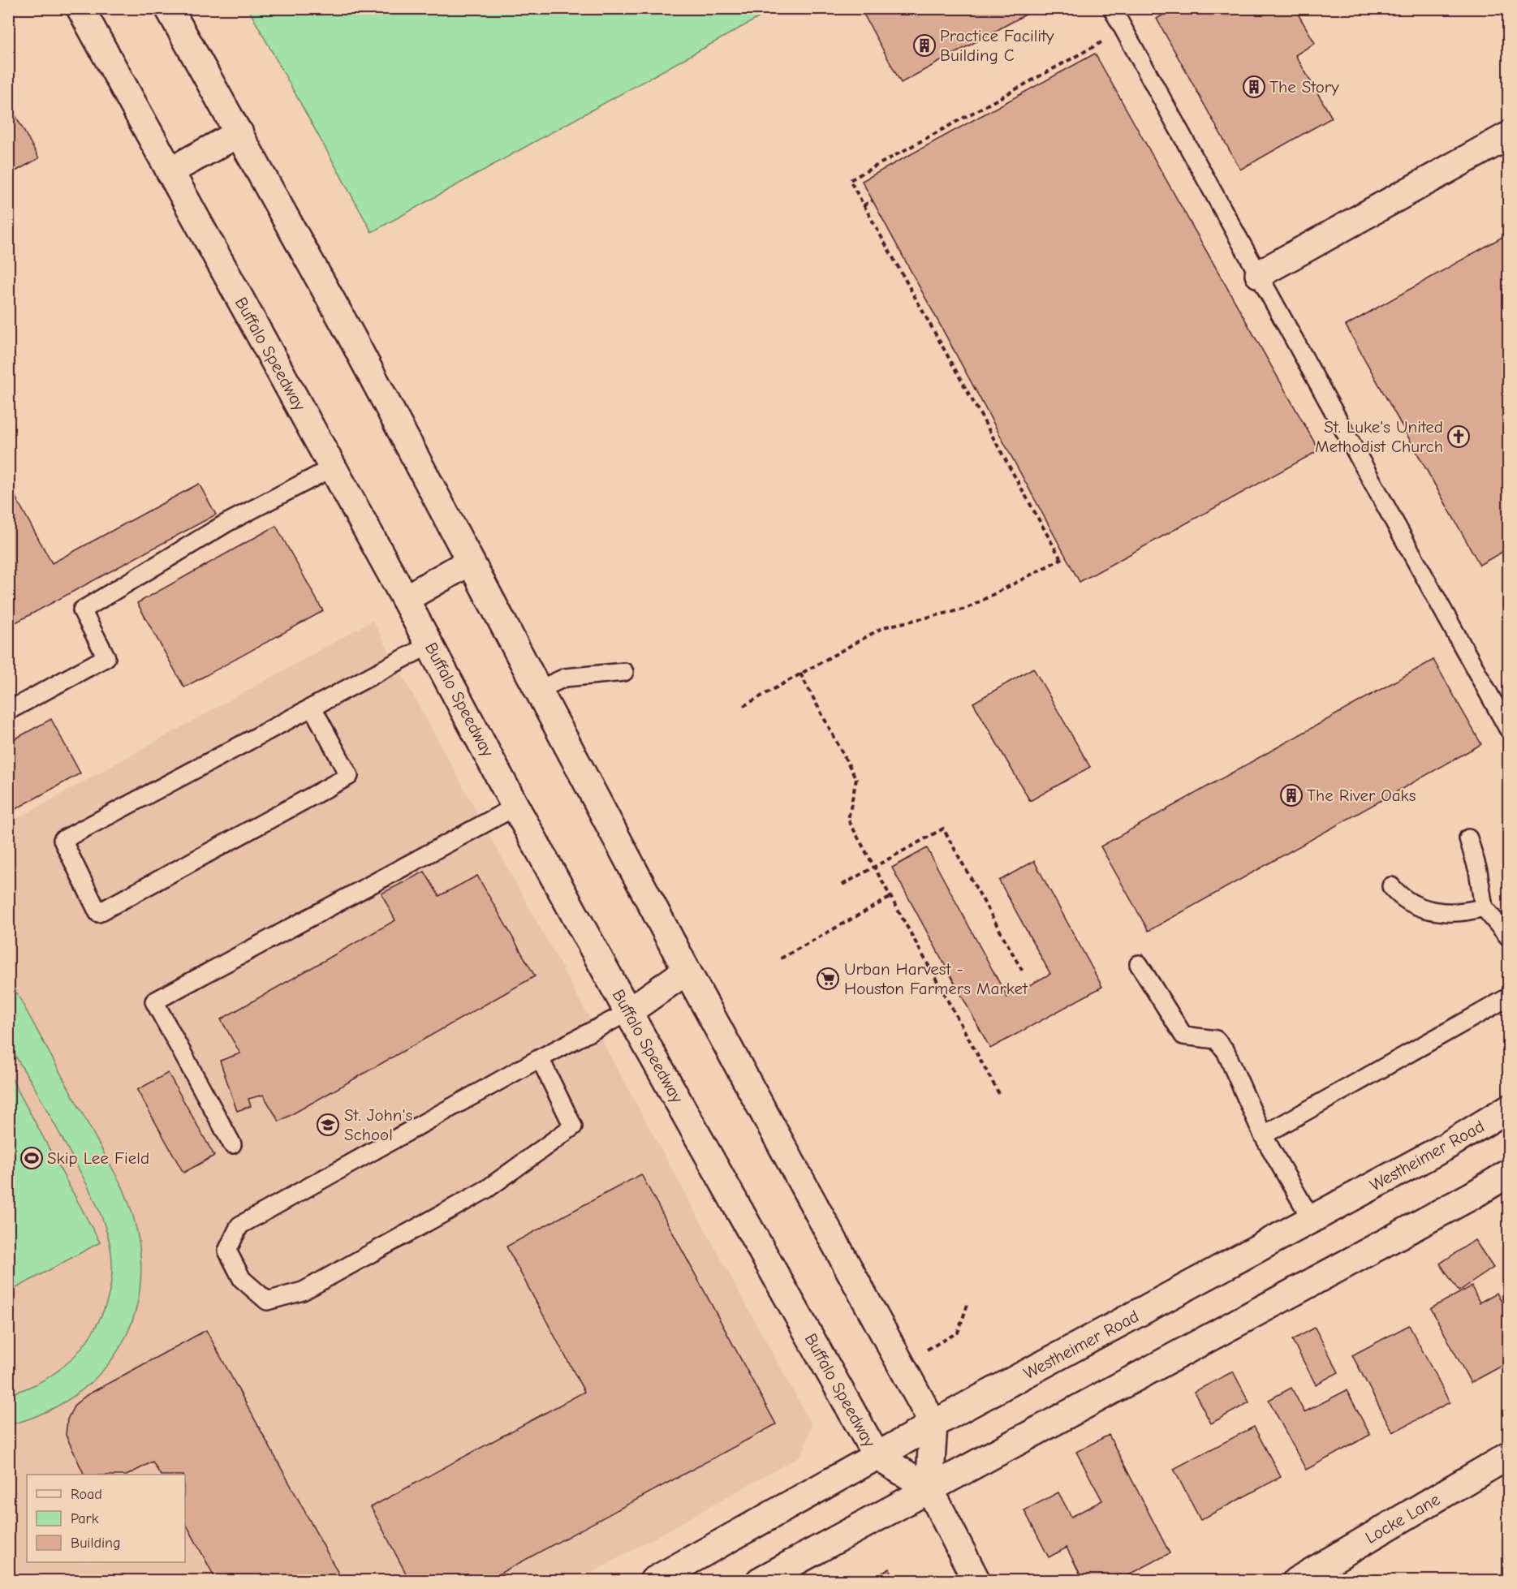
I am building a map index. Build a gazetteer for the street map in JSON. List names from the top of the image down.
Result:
{
  "streets": {
    "main road": ["Buffalo Speedway", "Westheimer Road", "Locke Lane"]
  },
  "crossings": [
    ["Buffalo Speedway", "Westheimer Road"]
  ],
  "places": {
    "building": ["Practice Facility Building C", "The Story", "The River Oaks"],
    "church": ["St. Luke's United Methodist Church"],
    "supermarket": ["Urban Harvest - Houston Farmers Market"],
    "school or university": ["St. John's School"],
    "sports": ["Skip Lee Field"]
  },
  "legend": ["Road", "Park", "Building"]
}
